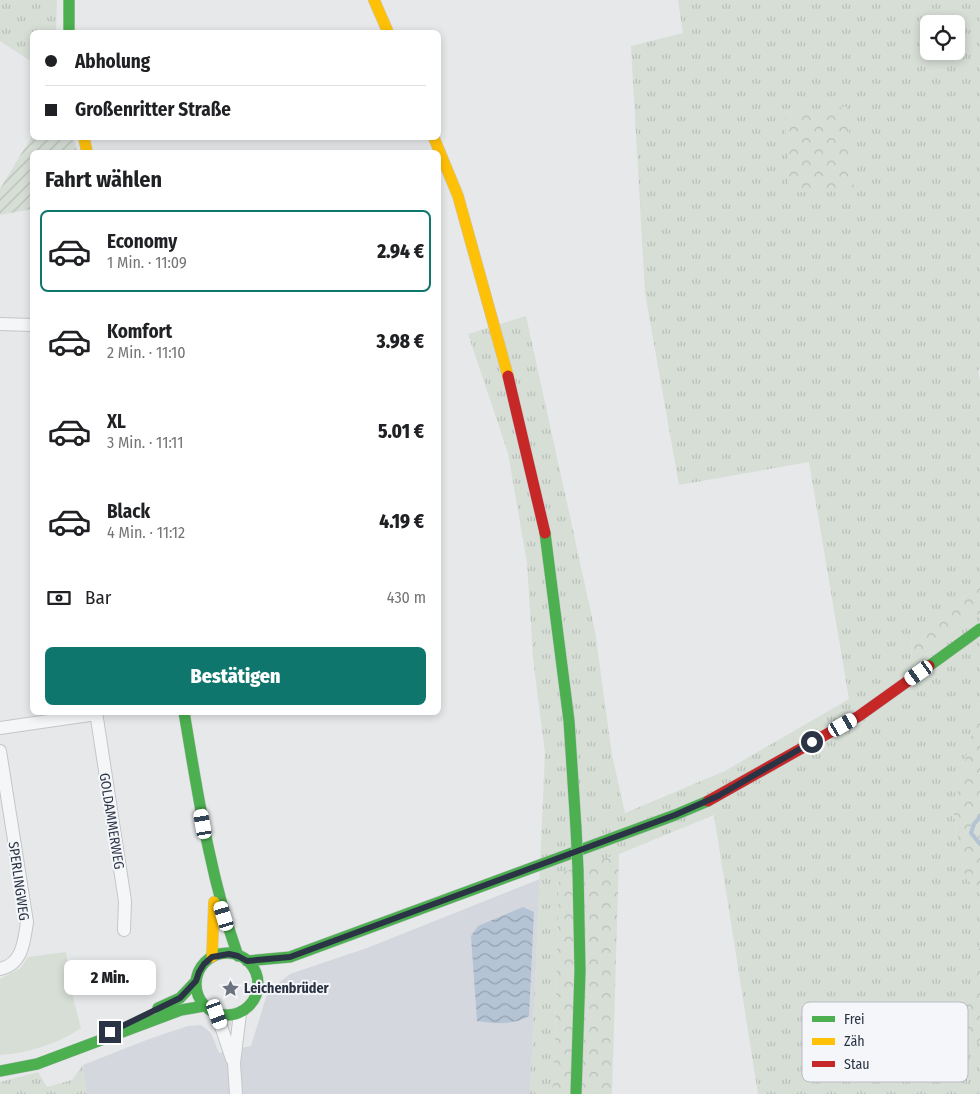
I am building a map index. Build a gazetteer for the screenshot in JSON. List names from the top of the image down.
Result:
{
  "streets": {
    "street": ["GOLDAMMERWEG", "SPERLINGWEG"]
  },
  "places": {
    "place": ["Leichenbrüder"]
  },
  "legend": ["Frei", "Zäh", "Stau"],
  "page": {
    "banner": ["Abholung", "Großenritter Straße"],
    "heading": "Fahrt wählen",
    "list": [
      {
        "name": "Economy",
        "note": "1 Min. · 11:09",
        "value": "2.94 €"
      },
      {
        "name": "Komfort",
        "note": "2 Min. · 11:10",
        "value": "3.98 €"
      },
      {
        "name": "XL",
        "note": "3 Min. · 11:11",
        "value": "5.01 €"
      },
      {
        "name": "Black",
        "note": "4 Min. · 11:12",
        "value": "4.19 €"
      }
    ],
    "pay": ["Bar", "430 m"],
    "buttons": "Bestätigen",
    "bubble": "2 Min."
  }
}
